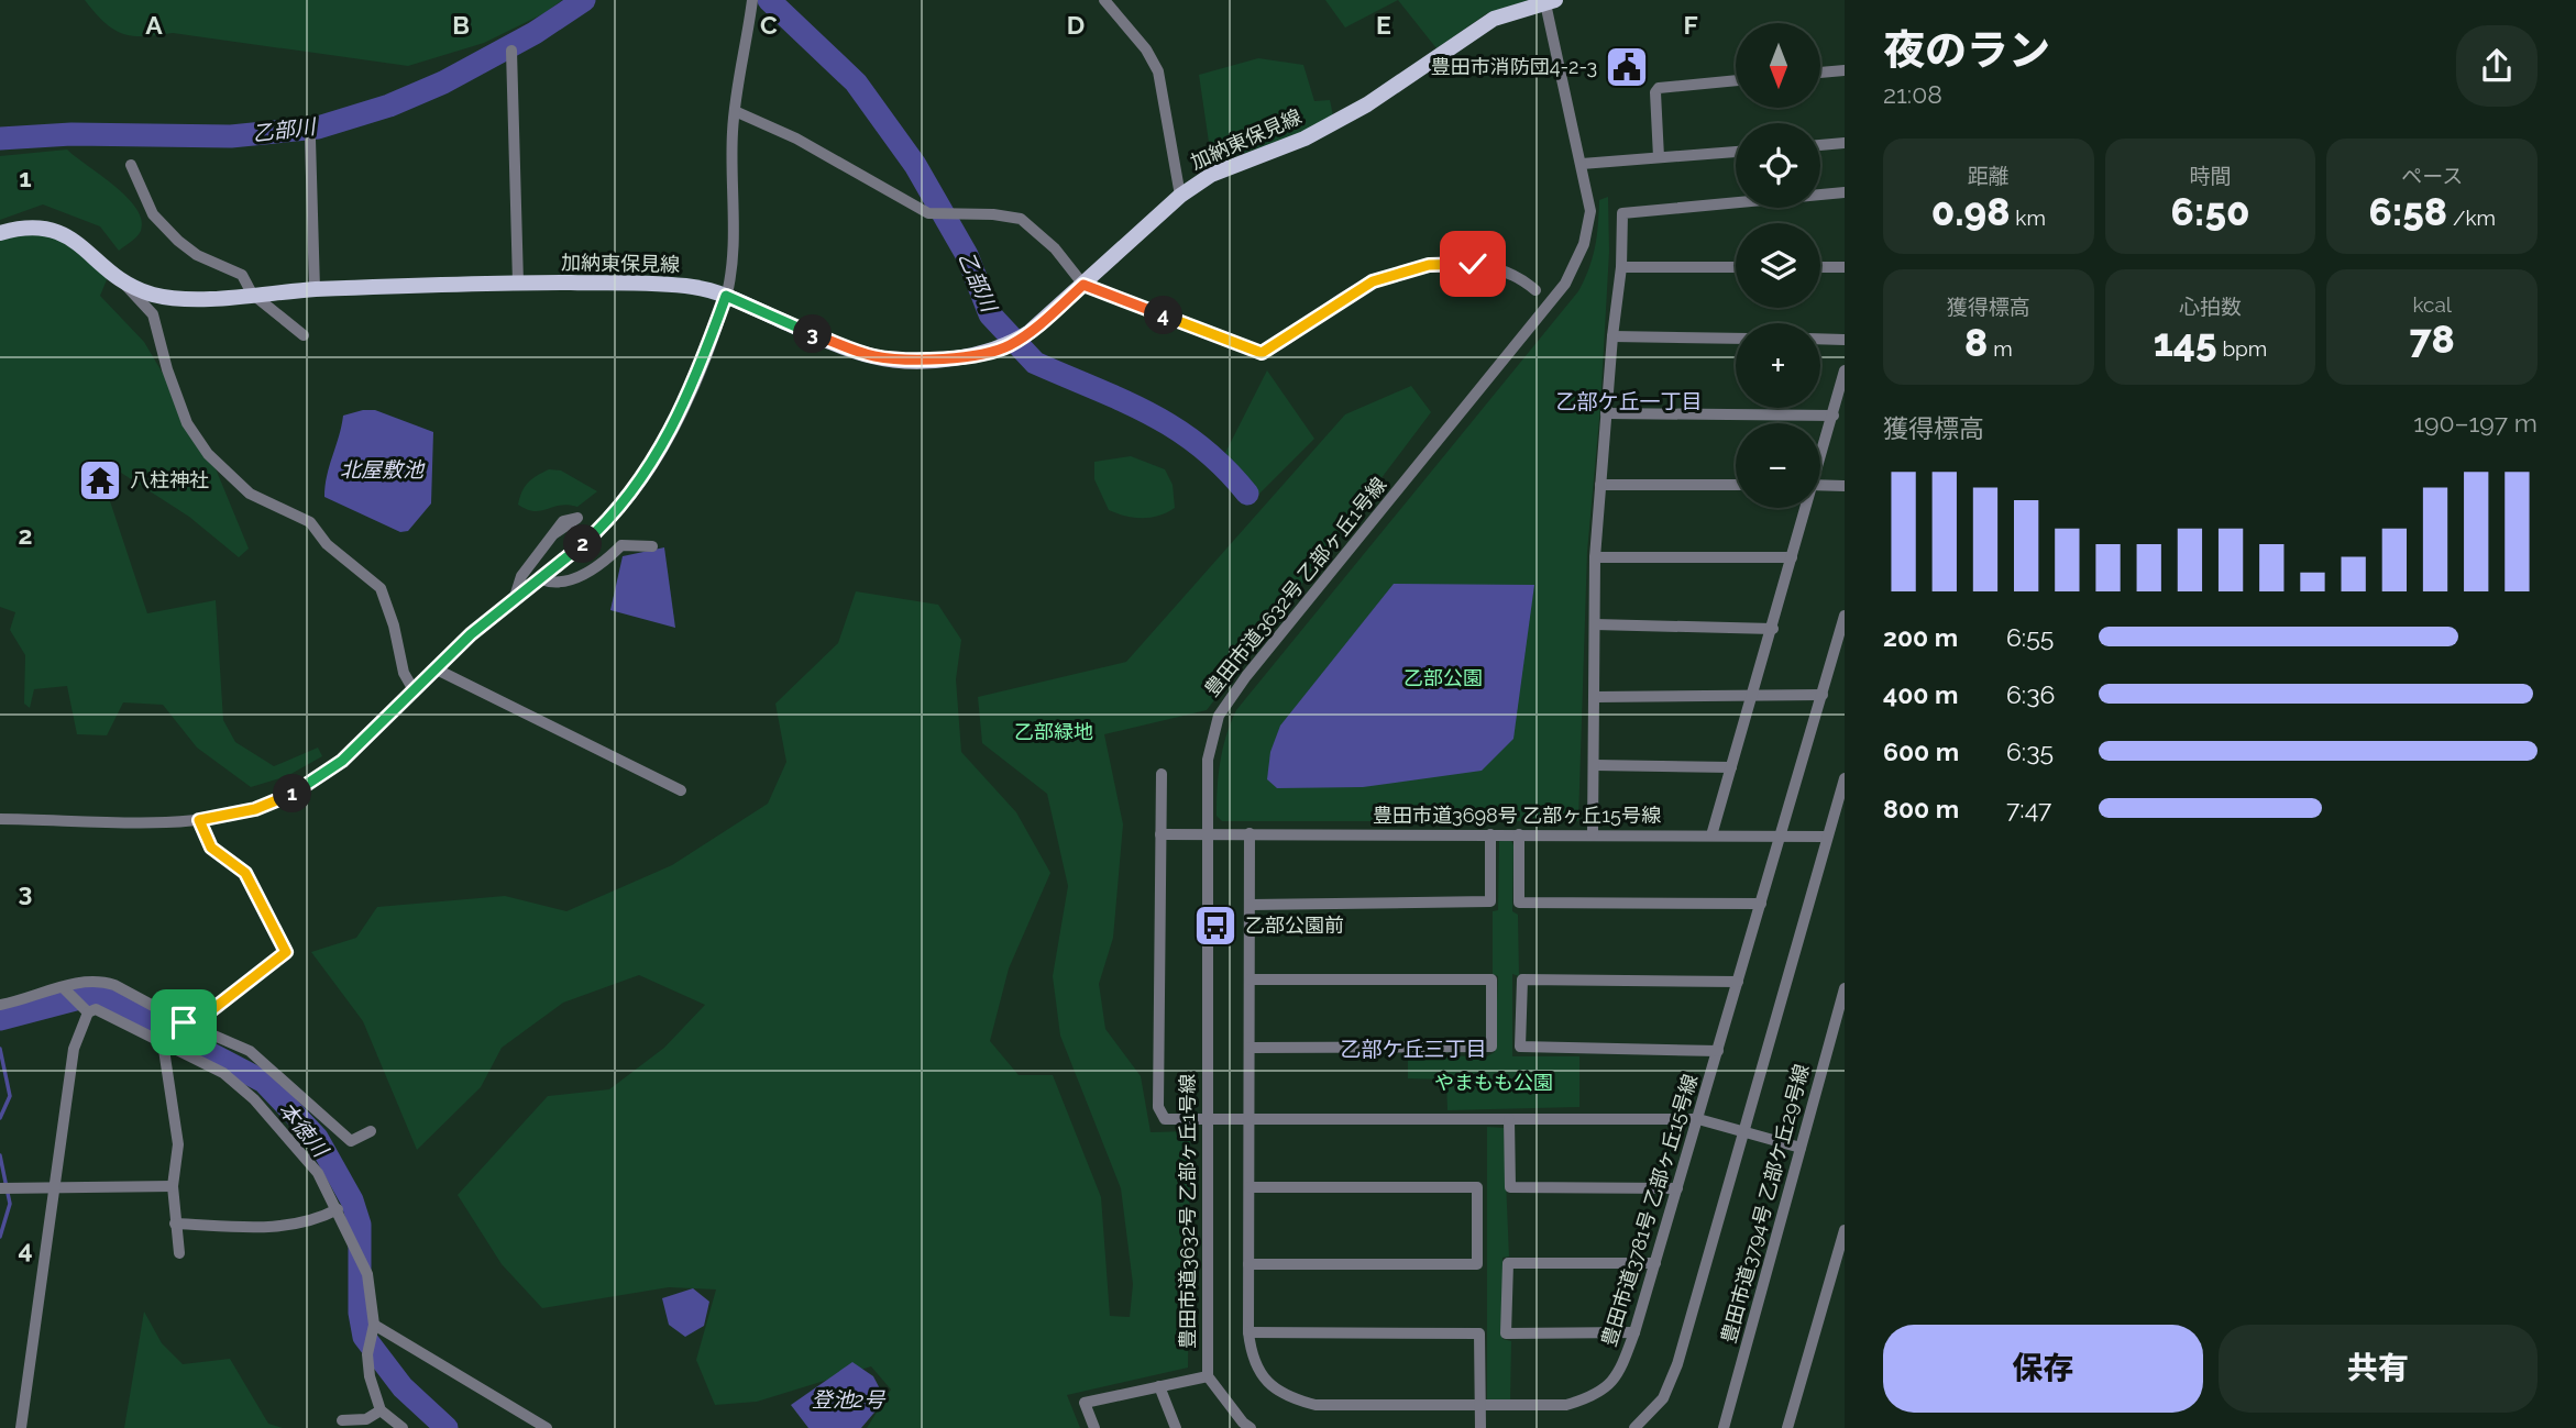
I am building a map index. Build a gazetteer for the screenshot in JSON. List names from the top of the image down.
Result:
{
  "streets": {
    "main road": ["加納東保見線"],
    "street": [
      "豊田市道3632号 乙部ヶ丘1号線",
      "豊田市道3698号 乙部ヶ丘15号線",
      "豊田市道3794号 乙部ケ丘29号線",
      "豊田市道3781号 乙部ヶ丘15号線"
    ]
  },
  "crossings": [
    ["加納東保見線", "豊田市道3632号 乙部ヶ丘1号線"],
    ["豊田市道3632号 乙部ヶ丘1号線", "豊田市道3698号 乙部ヶ丘15号線"],
    ["豊田市道3698号 乙部ヶ丘15号線", "豊田市道3781号 乙部ヶ丘15号線"]
  ],
  "districts": ["乙部ケ丘一丁目", "乙部ケ丘三丁目"],
  "water": [
    "乙部川",
    "北屋敷池",
    "本徳川",
    "登池2号"
  ],
  "parks": ["乙部公園", "乙部緑地", "やまもも公園"],
  "places": {
    "public building": ["豊田市消防団4-2-3"],
    "temple": ["八柱神社"],
    "bus stop": ["乙部公園前"]
  },
  "north": "bottom",
  "page": {
    "heading": ["夜のラン", "21:08"],
    "map_buttons": ["+", "−"],
    "stats": [
      ["距離", "0.98 km"],
      ["時間", "6:50"],
      ["ペース", "6:58 /km"],
      ["獲得標高", "8 m"],
      ["心拍数", "145 bpm"],
      ["kcal", "78"]
    ],
    "pins": [
      "4",
      "3",
      "2",
      "1"
    ],
    "chart": ["獲得標高", "190–197 m"],
    "list": [
      {
        "name": "200 m",
        "note": "6:55"
      },
      {
        "name": "400 m",
        "note": "6:36"
      },
      {
        "name": "600 m",
        "note": "6:35"
      },
      {
        "name": "800 m",
        "note": "7:47"
      }
    ],
    "buttons": ["保存", "共有"]
  },
  "grid": {
    "columns": [
      "A",
      "B",
      "C",
      "D",
      "E",
      "F"
    ],
    "rows": [
      "1",
      "2",
      "3",
      "4"
    ]
  }
}
